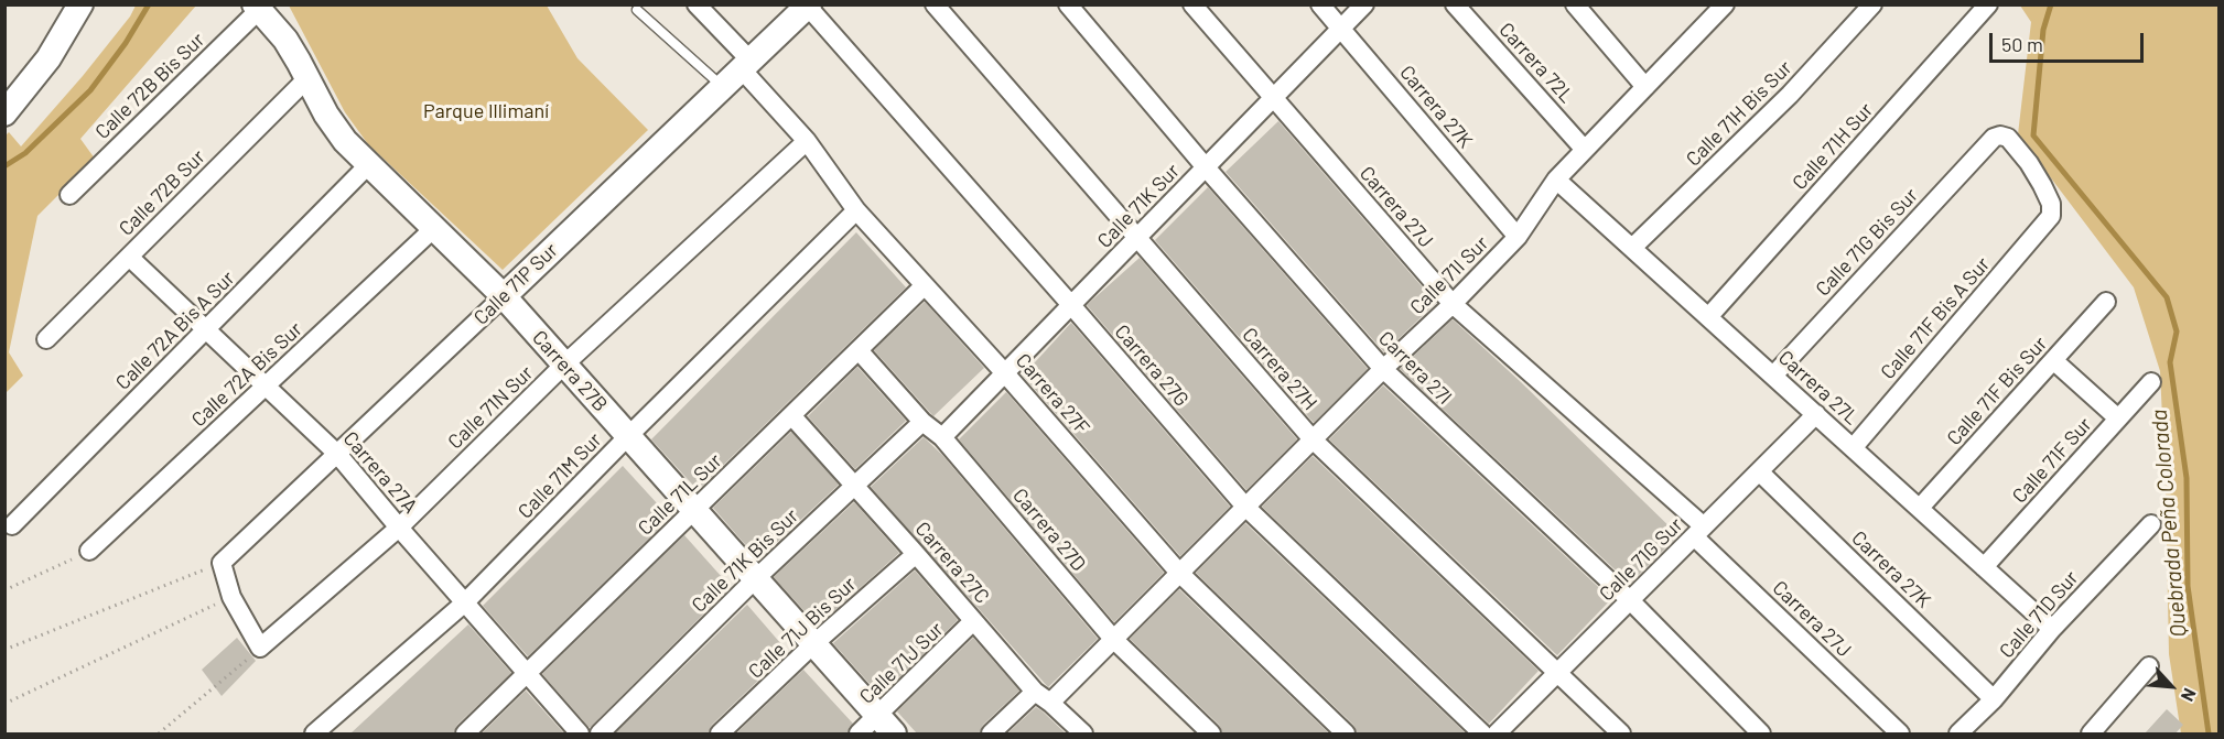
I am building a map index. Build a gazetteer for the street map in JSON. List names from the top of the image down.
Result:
{
  "streets": {
    "street": [
      "Carrera 72L",
      "Calle 72B Bis Sur",
      "Carrera 27K",
      "Calle 71H Bis Sur",
      "Calle 71H Sur",
      "Calle 72B Sur",
      "Calle 71K Sur",
      "Carrera 27J",
      "Calle 71G Bis Sur",
      "Calle 71I Sur",
      "Calle 71P Sur",
      "Calle 71F Bis A Sur",
      "Calle 72A Bis A Sur",
      "Carrera 27G",
      "Carrera 27I",
      "Carrera 27H",
      "Carrera 27B",
      "Calle 72A Bis Sur",
      "Carrera 27L",
      "Calle 71F Bis Sur",
      "Carrera 27F",
      "Calle 71N Sur",
      "Calle 71F Sur",
      "Carrera 27A",
      "Calle 71M Sur",
      "Calle 71L Sur",
      "Carrera 27D",
      "Calle 71G Sur",
      "Calle 71K Bis Sur",
      "Carrera 27C",
      "Calle 71D Sur",
      "Calle 71J Bis Sur",
      "Calle 71J Sur"
    ]
  },
  "crossings": [
    ["Carrera 72L", "Calle 71I Sur"],
    ["Calle 72B Bis Sur", "Carrera 27B"],
    ["Carrera 27K", "Calle 71K Sur"],
    ["Carrera 27K", "Calle 71I Sur"],
    ["Carrera 27K", "Calle 71G Sur"],
    ["Carrera 27K", "Calle 71D Sur"],
    ["Calle 71H Bis Sur", "Carrera 27L"],
    ["Calle 71H Sur", "Carrera 27L"],
    ["Calle 72B Sur", "Carrera 27B"],
    ["Calle 72B Sur", "Carrera 27A"],
    ["Calle 71K Sur", "Carrera 27J"],
    ["Calle 71K Sur", "Carrera 27G"],
    ["Calle 71K Sur", "Carrera 27I"],
    ["Calle 71K Sur", "Carrera 27H"],
    ["Calle 71K Sur", "Carrera 27F"],
    ["Calle 71K Sur", "Carrera 27D"],
    ["Carrera 27J", "Calle 71I Sur"],
    ["Carrera 27J", "Calle 71G Sur"],
    ["Calle 71G Bis Sur", "Calle 71F Bis A Sur"],
    ["Calle 71G Bis Sur", "Carrera 27L"],
    ["Calle 71I Sur", "Carrera 27G"],
    ["Calle 71I Sur", "Carrera 27I"],
    ["Calle 71I Sur", "Carrera 27H"],
    ["Calle 71I Sur", "Carrera 27L"],
    ["Calle 71I Sur", "Carrera 27F"],
    ["Calle 71I Sur", "Carrera 27D"],
    ["Calle 71I Sur", "Carrera 27C"],
    ["Calle 71P Sur", "Carrera 27G"],
    ["Calle 71P Sur", "Carrera 27B"],
    ["Calle 71P Sur", "Carrera 27F"],
    ["Calle 71P Sur", "Carrera 27A"],
    ["Calle 71F Bis A Sur", "Carrera 27L"],
    ["Calle 72A Bis A Sur", "Carrera 27B"],
    ["Calle 72A Bis A Sur", "Carrera 27A"],
    ["Carrera 27I", "Calle 71G Sur"],
    ["Carrera 27H", "Calle 71G Sur"],
    ["Carrera 27B", "Calle 72A Bis Sur"],
    ["Carrera 27B", "Calle 71N Sur"],
    ["Carrera 27B", "Calle 71M Sur"],
    ["Carrera 27B", "Calle 71L Sur"],
    ["Carrera 27B", "Calle 71K Bis Sur"],
    ["Carrera 27B", "Calle 71J Bis Sur"],
    ["Carrera 27B", "Calle 71J Sur"],
    ["Calle 72A Bis Sur", "Carrera 27A"],
    ["Carrera 27L", "Calle 71F Bis Sur"],
    ["Carrera 27L", "Calle 71F Sur"],
    ["Carrera 27L", "Calle 71G Sur"],
    ["Carrera 27L", "Calle 71D Sur"],
    ["Carrera 27F", "Calle 71N Sur"],
    ["Carrera 27F", "Calle 71M Sur"],
    ["Carrera 27F", "Calle 71L Sur"],
    ["Calle 71N Sur", "Carrera 27A"],
    ["Carrera 27A", "Calle 71M Sur"],
    ["Carrera 27A", "Calle 71L Sur"],
    ["Calle 71L Sur", "Carrera 27D"],
    ["Calle 71L Sur", "Carrera 27C"],
    ["Carrera 27D", "Calle 71K Bis Sur"],
    ["Calle 71K Bis Sur", "Carrera 27C"],
    ["Carrera 27C", "Calle 71J Bis Sur"],
    ["Carrera 27C", "Calle 71J Sur"]
  ],
  "water": ["Quebrada Peña Colorada"],
  "parks": ["Parque Illimaní"],
  "scale_bar": "50 m",
  "north": "bottom right"
}
